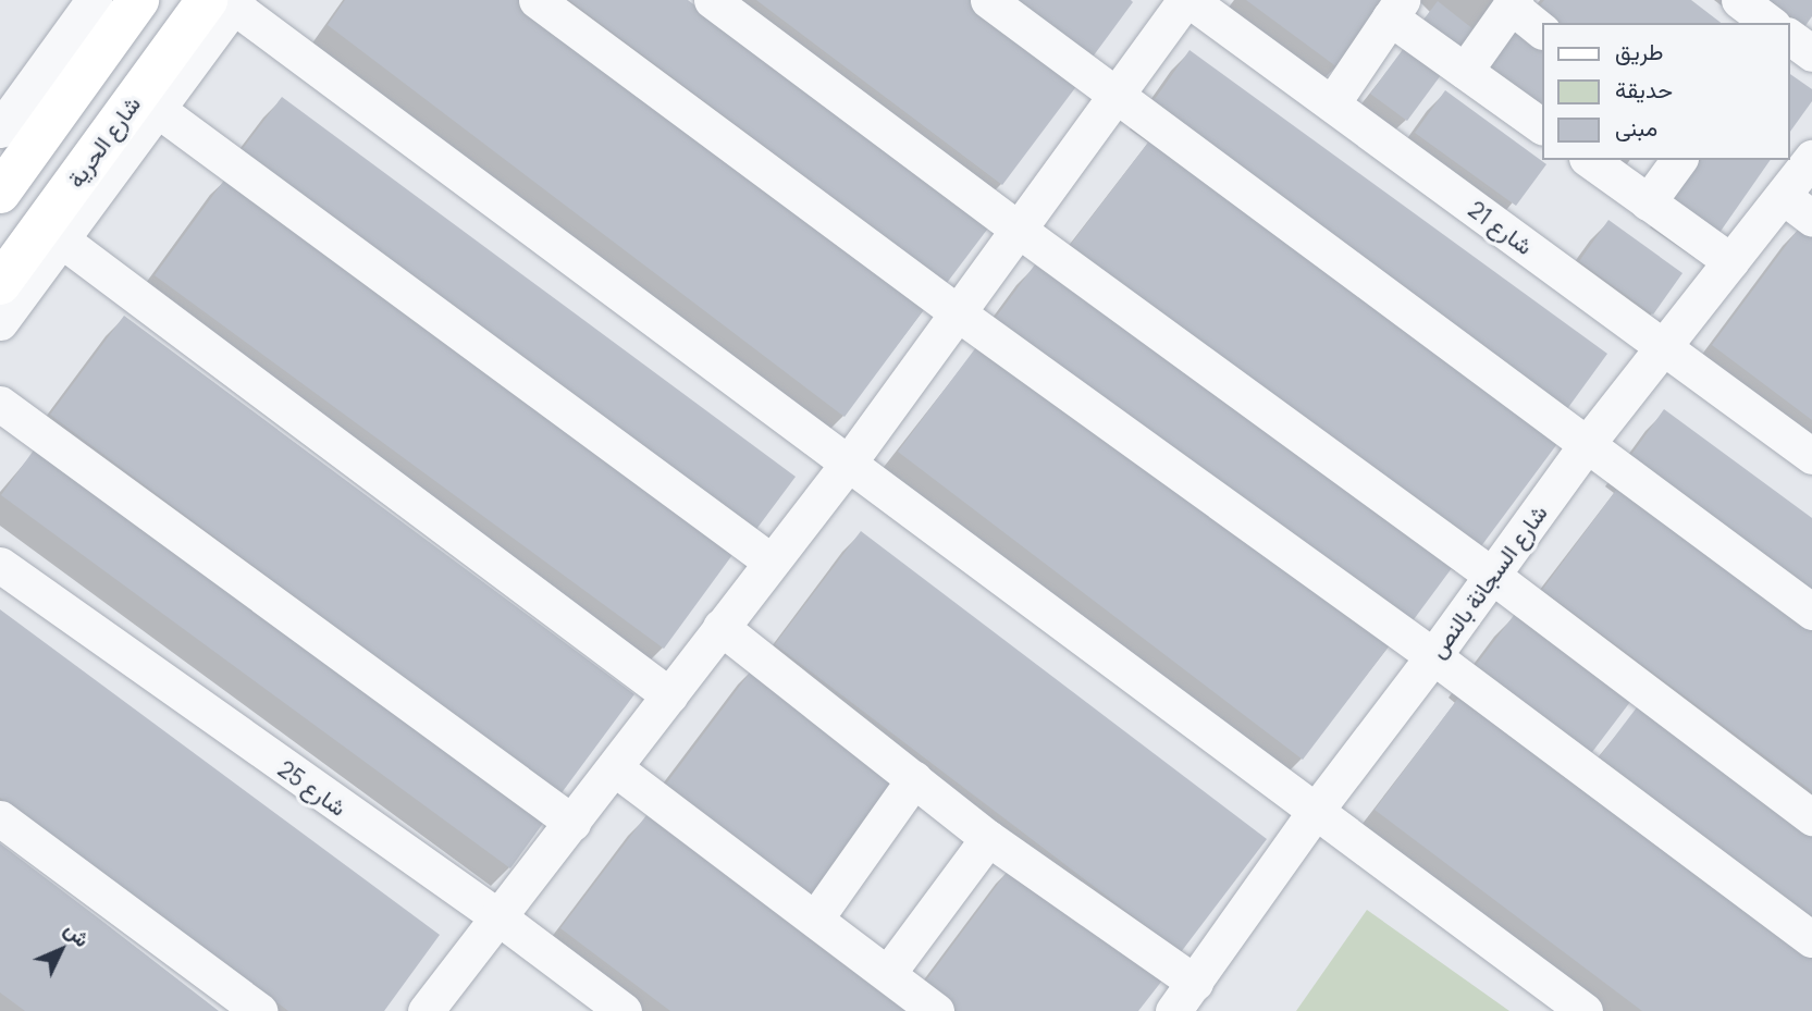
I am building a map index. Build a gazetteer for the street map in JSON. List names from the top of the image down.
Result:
{
  "streets": {
    "main road": ["شارع الحرية"],
    "street": ["شارع 21", "شارع السجانة بالنص", "شارع 25"]
  },
  "crossings": [
    ["شارع 21", "شارع السجانة بالنص"]
  ],
  "legend": ["طريق", "حديقة", "مبنى"],
  "north": "top right"
}
